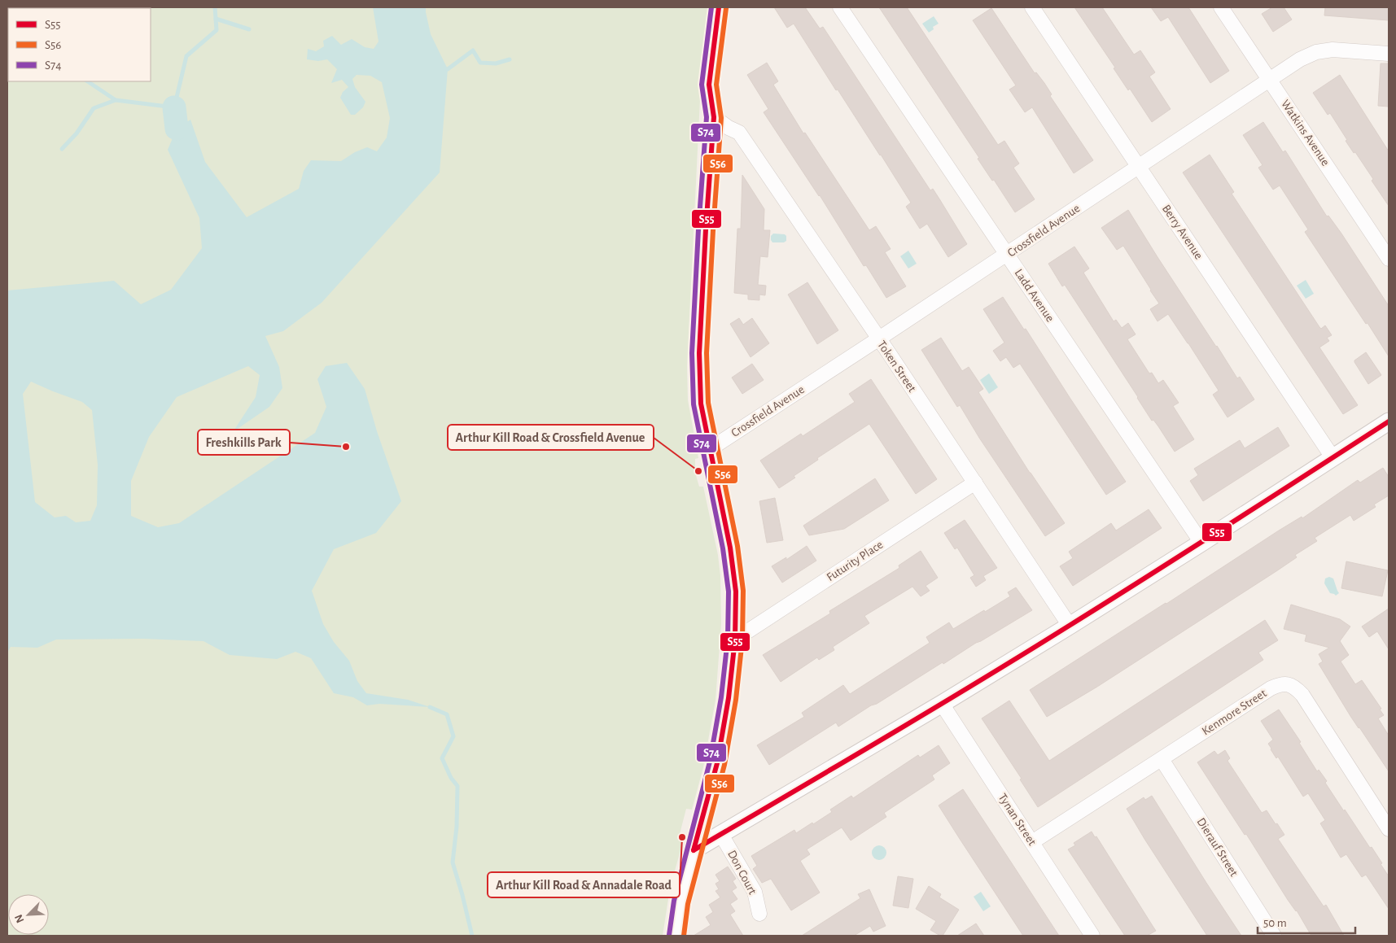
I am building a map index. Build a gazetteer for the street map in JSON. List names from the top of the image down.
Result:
{
  "streets": {
    "street": [
      "Watkins Avenue",
      "Crossfield Avenue",
      "Berry Avenue",
      "Ladd Avenue",
      "Token Street",
      "Futurity Place",
      "Kenmore Street",
      "Tynan Street",
      "Dierauf Street",
      "Don Court"
    ]
  },
  "crossings": [
    ["Watkins Avenue", "Crossfield Avenue"],
    ["Crossfield Avenue", "Berry Avenue"],
    ["Crossfield Avenue", "Ladd Avenue"],
    ["Crossfield Avenue", "Token Street"],
    ["Token Street", "Futurity Place"],
    ["Kenmore Street", "Tynan Street"],
    ["Kenmore Street", "Dierauf Street"]
  ],
  "places": ["Freshkills Park", "Arthur Kill Road & Crossfield Avenue", "Arthur Kill Road & Annadale Road"],
  "lines": ["transit line S55", "transit line S74", "transit line S56"],
  "legend": ["S55", "S56", "S74"],
  "scale_bar": "50 m",
  "north": "bottom left"
}
